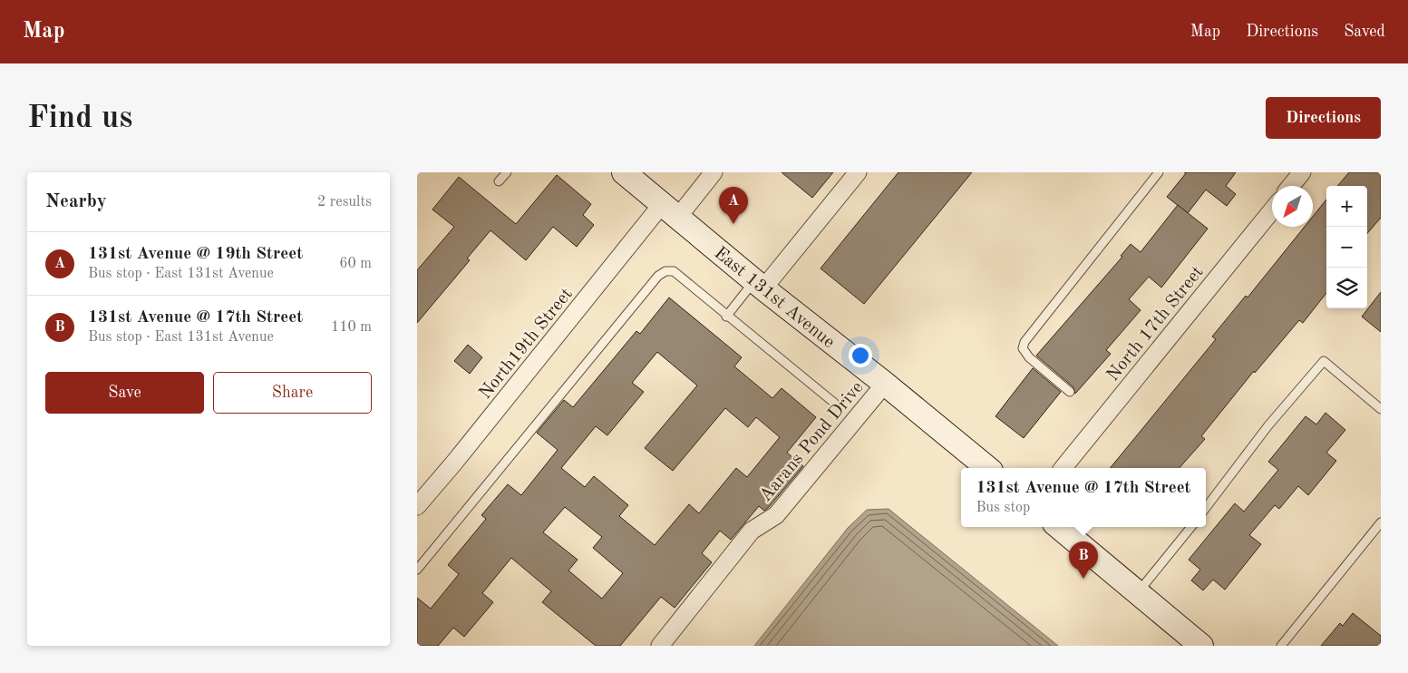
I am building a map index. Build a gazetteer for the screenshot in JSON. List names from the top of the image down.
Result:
{
  "streets": {
    "street": [
      "East 131st Avenue",
      "North 17th Street",
      "North19th Street",
      "Aarans Pond Drive"
    ]
  },
  "crossings": [
    ["East 131st Avenue", "North19th Street"],
    ["East 131st Avenue", "Aarans Pond Drive"]
  ],
  "north": "bottom left",
  "page": {
    "header": "Map",
    "nav": ["Map", "Directions", "Saved"],
    "buttons": [
      "Directions",
      ["Save", "Share"]
    ],
    "title": "Find us",
    "heading": ["Nearby", "2 results"],
    "map_buttons": ["+", "−"],
    "pins": ["A", "B"],
    "list": [
      {
        "mark": "A",
        "name": "131st Avenue @ 19th Street",
        "note": "Bus stop · East 131st Avenue",
        "value": "60 m"
      },
      {
        "mark": "B",
        "name": "131st Avenue @ 17th Street",
        "note": "Bus stop · East 131st Avenue",
        "value": "110 m"
      }
    ],
    "popup": ["131st Avenue @ 17th Street", "Bus stop"]
  }
}
